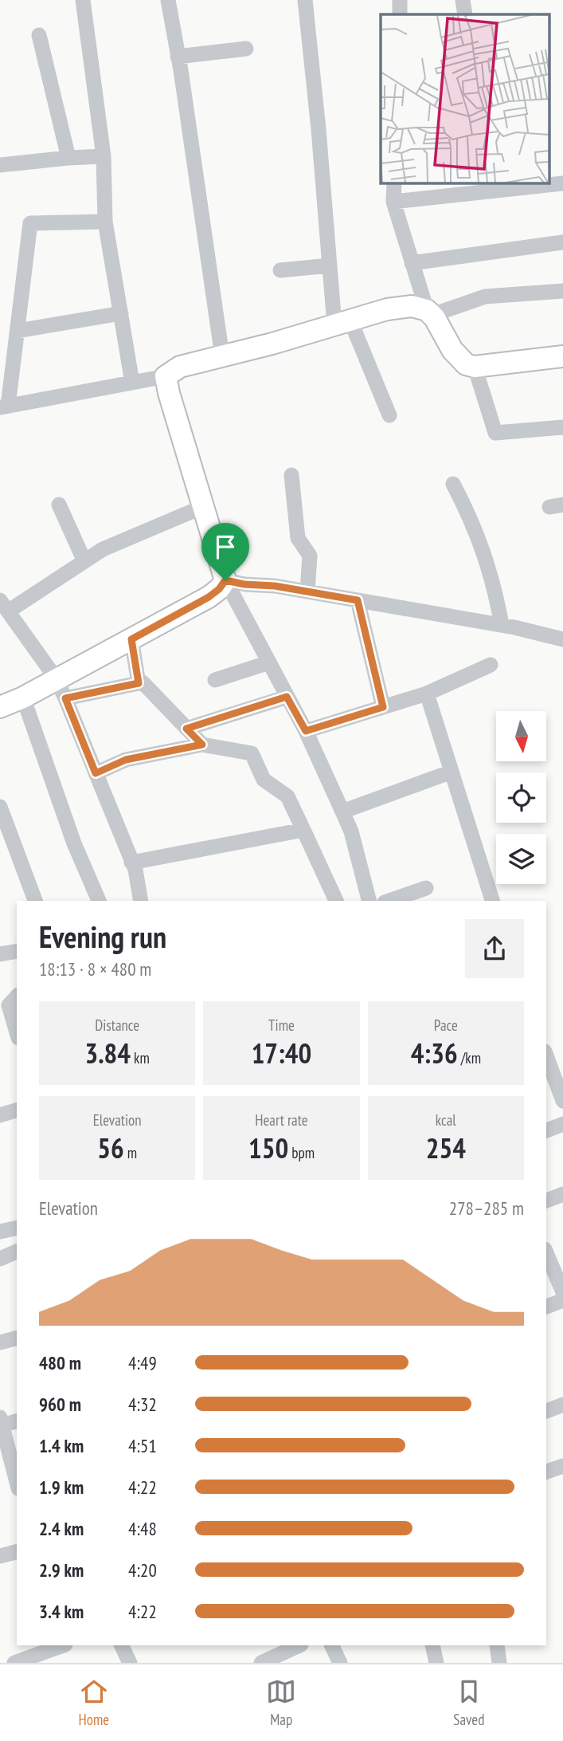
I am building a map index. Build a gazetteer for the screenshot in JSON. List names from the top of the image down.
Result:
{
  "north": "bottom",
  "page": {
    "heading": ["Evening run", "18:13 · 8 × 480 m"],
    "stats": [
      ["Distance", "3.84 km"],
      ["Time", "17:40"],
      ["Pace", "4:36 /km"],
      ["Elevation", "56 m"],
      ["Heart rate", "150 bpm"],
      ["kcal", "254"]
    ],
    "chart": ["Elevation", "278–285 m"],
    "list": [
      {
        "name": "480 m",
        "note": "4:49"
      },
      {
        "name": "960 m",
        "note": "4:32"
      },
      {
        "name": "1.4 km",
        "note": "4:51"
      },
      {
        "name": "1.9 km",
        "note": "4:22"
      },
      {
        "name": "2.4 km",
        "note": "4:48"
      },
      {
        "name": "2.9 km",
        "note": "4:20"
      },
      {
        "name": "3.4 km",
        "note": "4:22"
      }
    ],
    "tabs": ["Home", "Map", "Saved"]
  }
}
